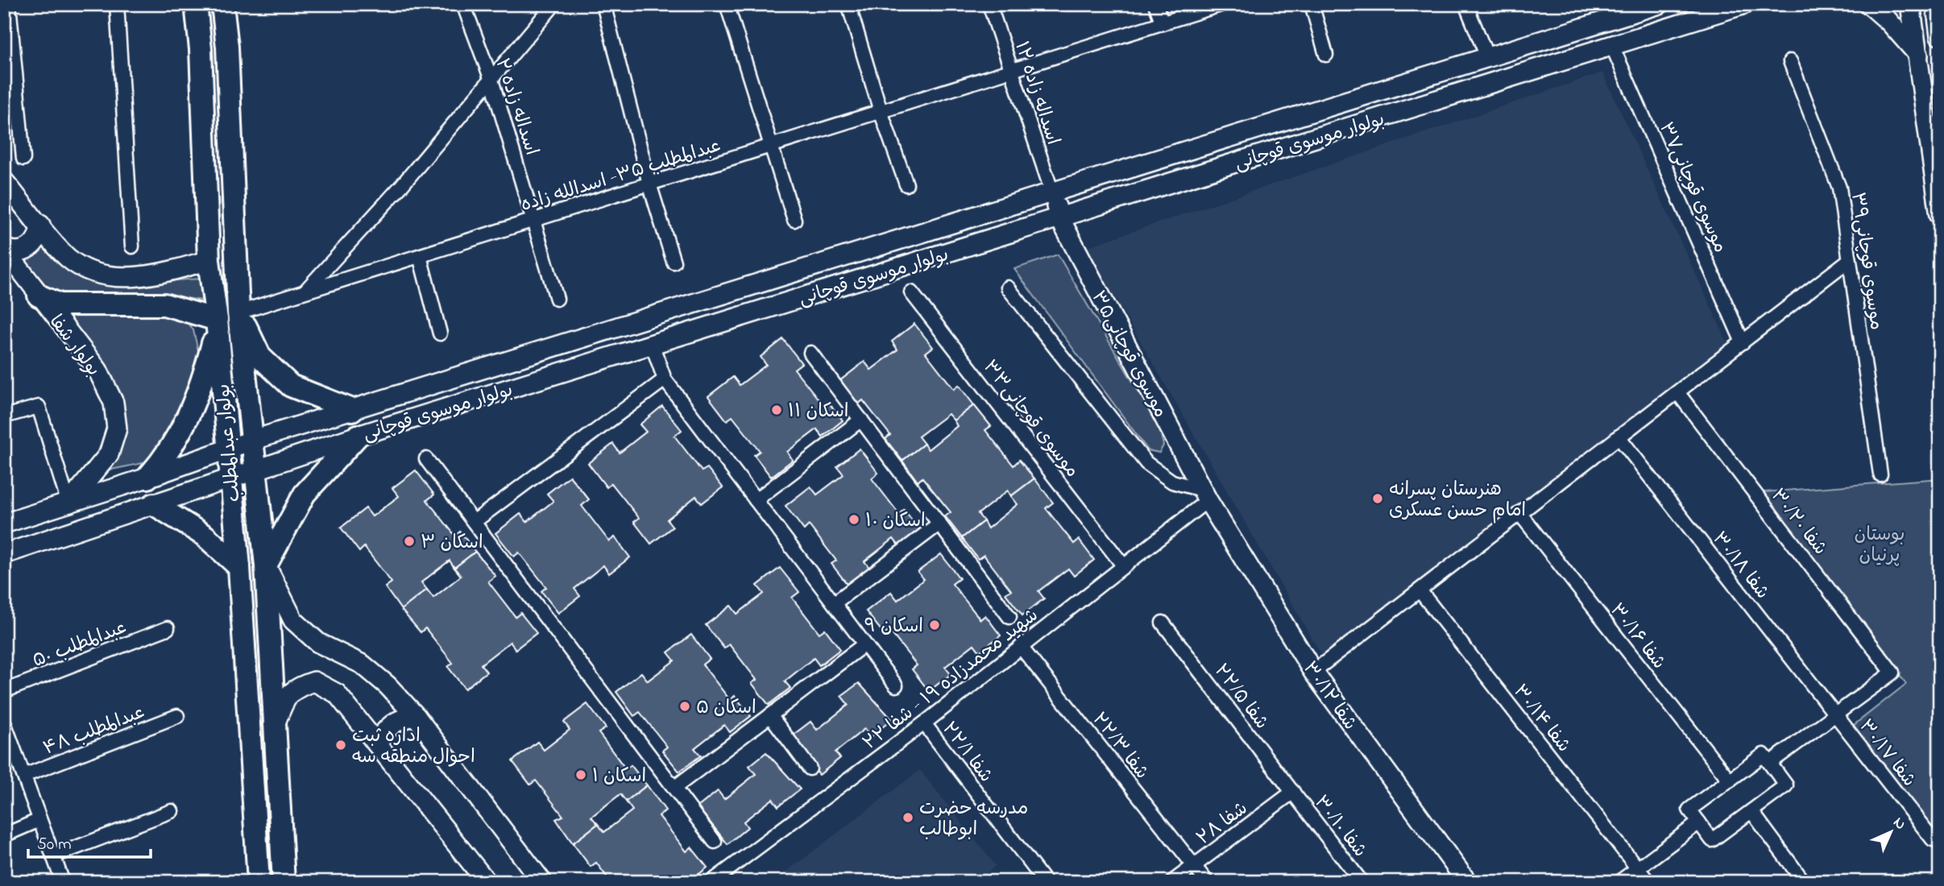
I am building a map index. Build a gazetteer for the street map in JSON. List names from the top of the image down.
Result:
{
  "streets": {
    "main road": ["بولوار عبدالمطلب"],
    "street": [
      "اسداله زاده ۱۲",
      "اسداله زاده ۲",
      "بولوار موسوی قوچانی",
      "عبدالمطلب ۳۵- اسدالله زاده",
      "موسوی قوچانی۳۷",
      "موسوی قوچانی۳۹",
      "بولوار شفا",
      "موسوی قوچانی۳۵",
      "موسوی قوچانی۳۳",
      "شفا ۳۰/۲۰",
      "شفا ۳۰/۱۸",
      "شفا ۳۰/۱۶",
      "عبدالمطلب ۵۰",
      "شهید محمدزاده ۱۹ - شفا ۲۲",
      "شفا ۳۰/۱۲",
      "شفا ۲۲/۵",
      "شفا ۳۰/۱۴",
      "عبدالمطلب ۴۸",
      "شفا ۲۲/۳",
      "۲۲/۱ شفا",
      "شفا ۳۰/۱۷",
      "شفا ۲۸",
      "شفا ۳۰/۱۰"
    ]
  },
  "crossings": [
    ["اسداله زاده ۱۲", "بولوار موسوی قوچانی"],
    ["اسداله زاده ۱۲", "عبدالمطلب ۳۵- اسدالله زاده"],
    ["اسداله زاده ۱۲", "موسوی قوچانی۳۵"],
    ["اسداله زاده ۲", "عبدالمطلب ۳۵- اسدالله زاده"],
    ["بولوار موسوی قوچانی", "موسوی قوچانی۳۷"],
    ["بولوار موسوی قوچانی", "بولوار شفا"],
    ["بولوار موسوی قوچانی", "موسوی قوچانی۳۵"],
    ["بولوار موسوی قوچانی", "بولوار عبدالمطلب"],
    ["عبدالمطلب ۳۵- اسدالله زاده", "بولوار عبدالمطلب"],
    ["موسوی قوچانی۳۵", "شهید محمدزاده ۱۹ - شفا ۲۲"],
    ["موسوی قوچانی۳۵", "شفا ۳۰/۱۲"],
    ["موسوی قوچانی۳۳", "شهید محمدزاده ۱۹ - شفا ۲۲"],
    ["شفا ۳۰/۲۰", "شفا ۳۰/۱۸"],
    ["شفا ۳۰/۲۰", "شفا ۳۰/۱۷"],
    ["شفا ۳۰/۱۸", "شفا ۳۰/۱۷"],
    ["شهید محمدزاده ۱۹ - شفا ۲۲", "شفا ۳۰/۱۲"],
    ["شهید محمدزاده ۱۹ - شفا ۲۲", "شفا ۲۲/۳"],
    ["شهید محمدزاده ۱۹ - شفا ۲۲", "۲۲/۱ شفا"],
    ["شفا ۲۲/۵", "شفا ۲۸"],
    ["شفا ۲۲/۵", "شفا ۳۰/۱۰"],
    ["شفا ۲۲/۳", "شفا ۲۸"],
    ["شفا ۲۸", "شفا ۳۰/۱۰"]
  ],
  "parks": ["بوستان پرنیان"],
  "places": [
    "اسکان ۱۱",
    "هنرستان پسرانه امام حسن عسکری",
    "اسکان ۱۰",
    "اسکان ۳",
    "اسکان ۹",
    "اسکان ۵",
    "اداره ثبت احوال منطقه سه",
    "اسکان ۱",
    "مدرسه حضرت ابوطالب"
  ],
  "scale_bar": "50 m",
  "north": "top right"
}
